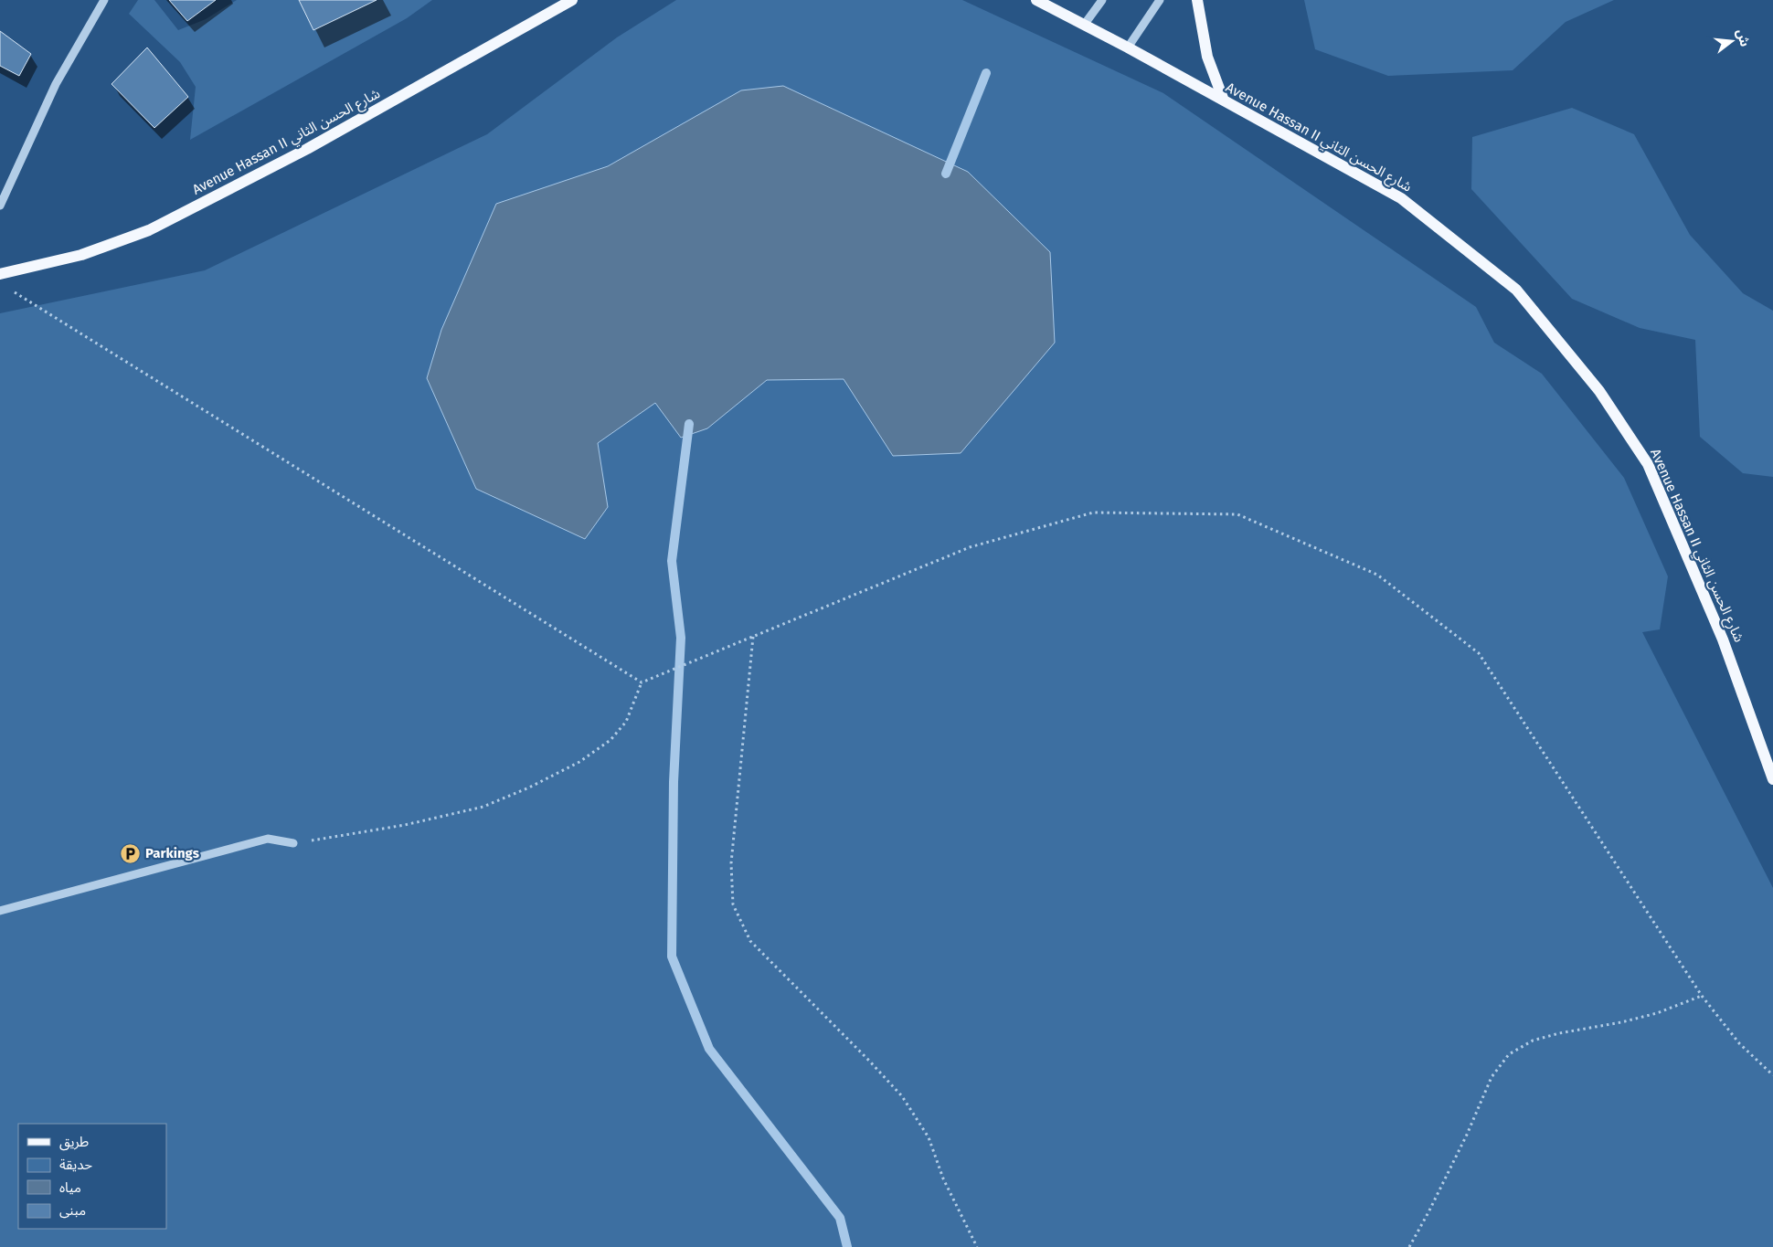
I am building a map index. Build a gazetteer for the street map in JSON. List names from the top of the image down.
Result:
{
  "streets": {
    "main road": ["Avenue Hassan II شارع الحسن الثاني"]
  },
  "places": {
    "parking": ["Parkings"]
  },
  "legend": [
    "طريق",
    "حديقة",
    "مياه",
    "مبنى"
  ],
  "north": "right"
}
